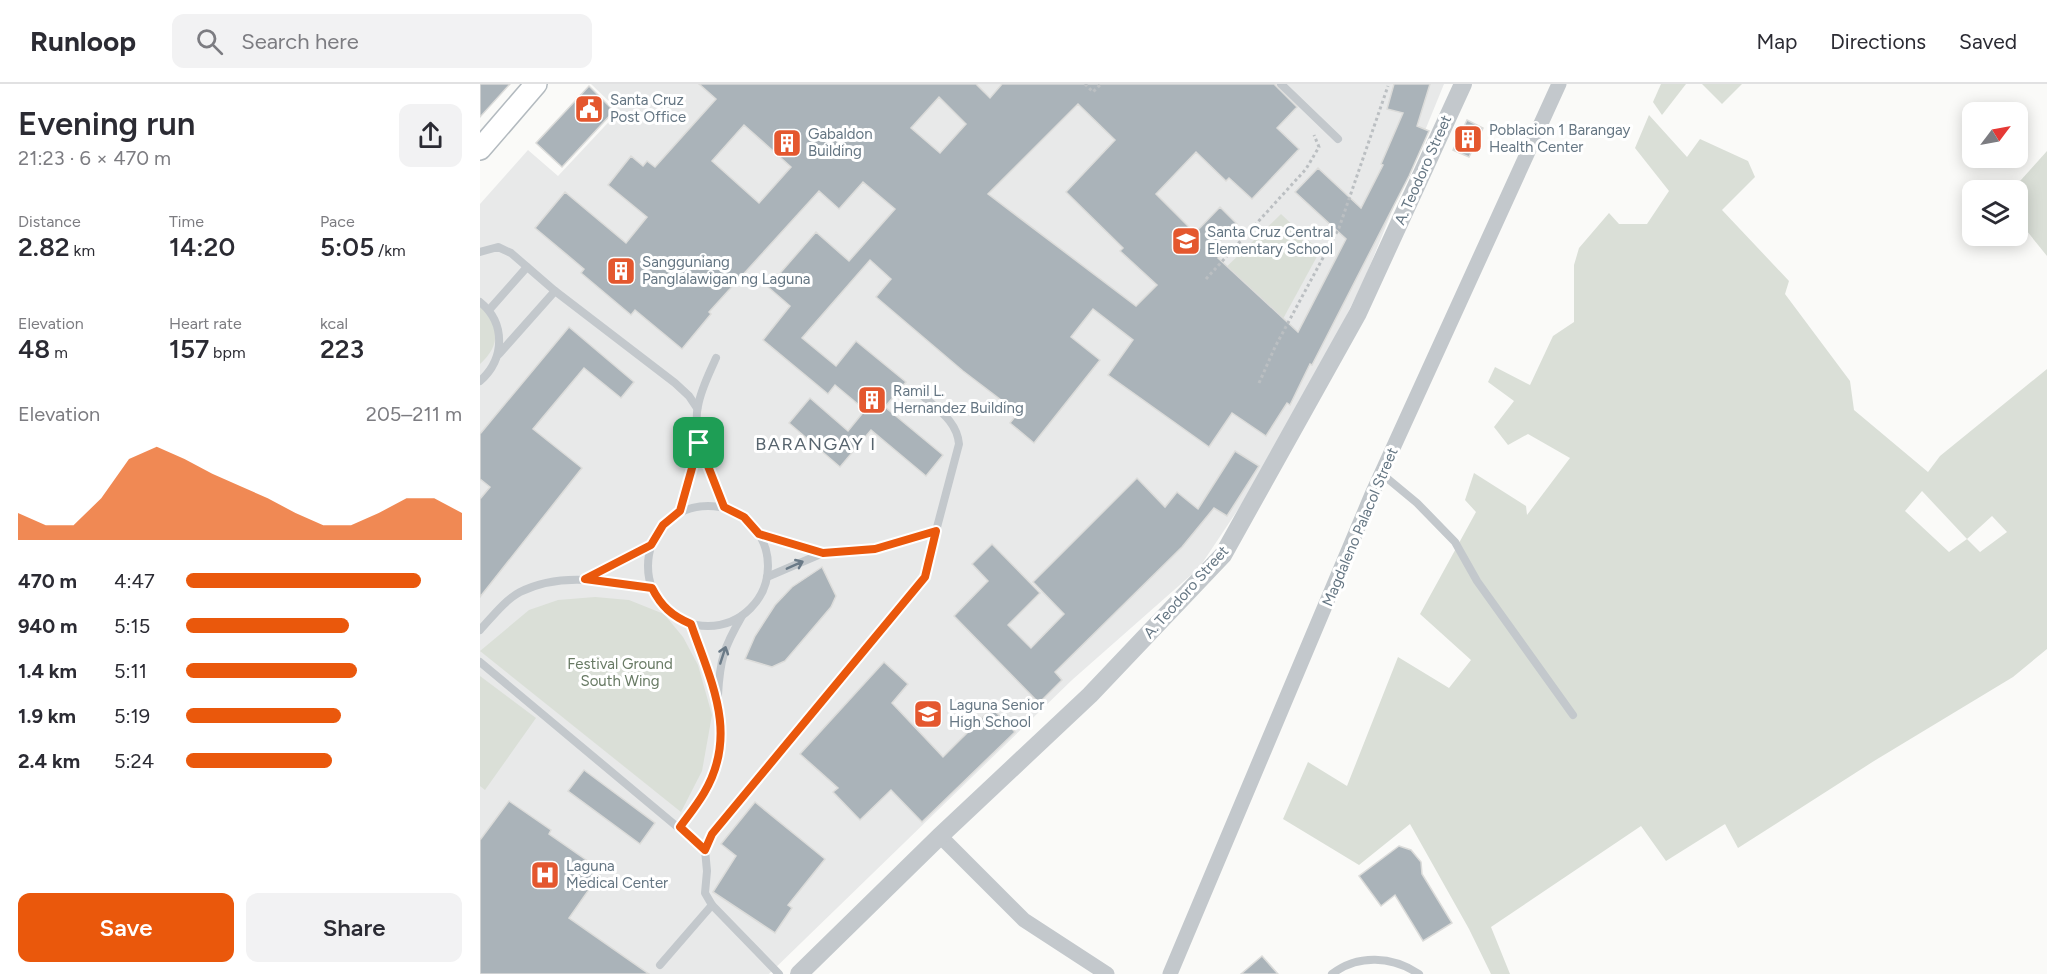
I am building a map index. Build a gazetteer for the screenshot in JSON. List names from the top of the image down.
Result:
{
  "streets": {
    "street": ["A. Teodoro Street", "Magdaleno Palacol Street"]
  },
  "districts": ["BARANGAY I"],
  "parks": ["Festival Ground South Wing"],
  "places": {
    "public building": ["Santa Cruz Post Office"],
    "building": [
      "Poblacion 1 Barangay Health Center",
      "Gabaldon Building",
      "Sangguniang Panglalawigan ng Laguna",
      "Ramil L. Hernandez Building"
    ],
    "school or university": ["Santa Cruz Central Elementary School", "Laguna Senior High School"],
    "hospital": ["Laguna Medical Center"]
  },
  "north": "top right",
  "page": {
    "header": "Runloop",
    "search": "Search here",
    "nav": ["Map", "Directions", "Saved"],
    "heading": ["Evening run", "21:23 · 6 × 470 m"],
    "stats": [
      ["Distance", "2.82 km"],
      ["Time", "14:20"],
      ["Pace", "5:05 /km"],
      ["Elevation", "48 m"],
      ["Heart rate", "157 bpm"],
      ["kcal", "223"]
    ],
    "chart": ["Elevation", "205–211 m"],
    "list": [
      {
        "name": "470 m",
        "note": "4:47"
      },
      {
        "name": "940 m",
        "note": "5:15"
      },
      {
        "name": "1.4 km",
        "note": "5:11"
      },
      {
        "name": "1.9 km",
        "note": "5:19"
      },
      {
        "name": "2.4 km",
        "note": "5:24"
      }
    ],
    "buttons": ["Save", "Share"]
  }
}
